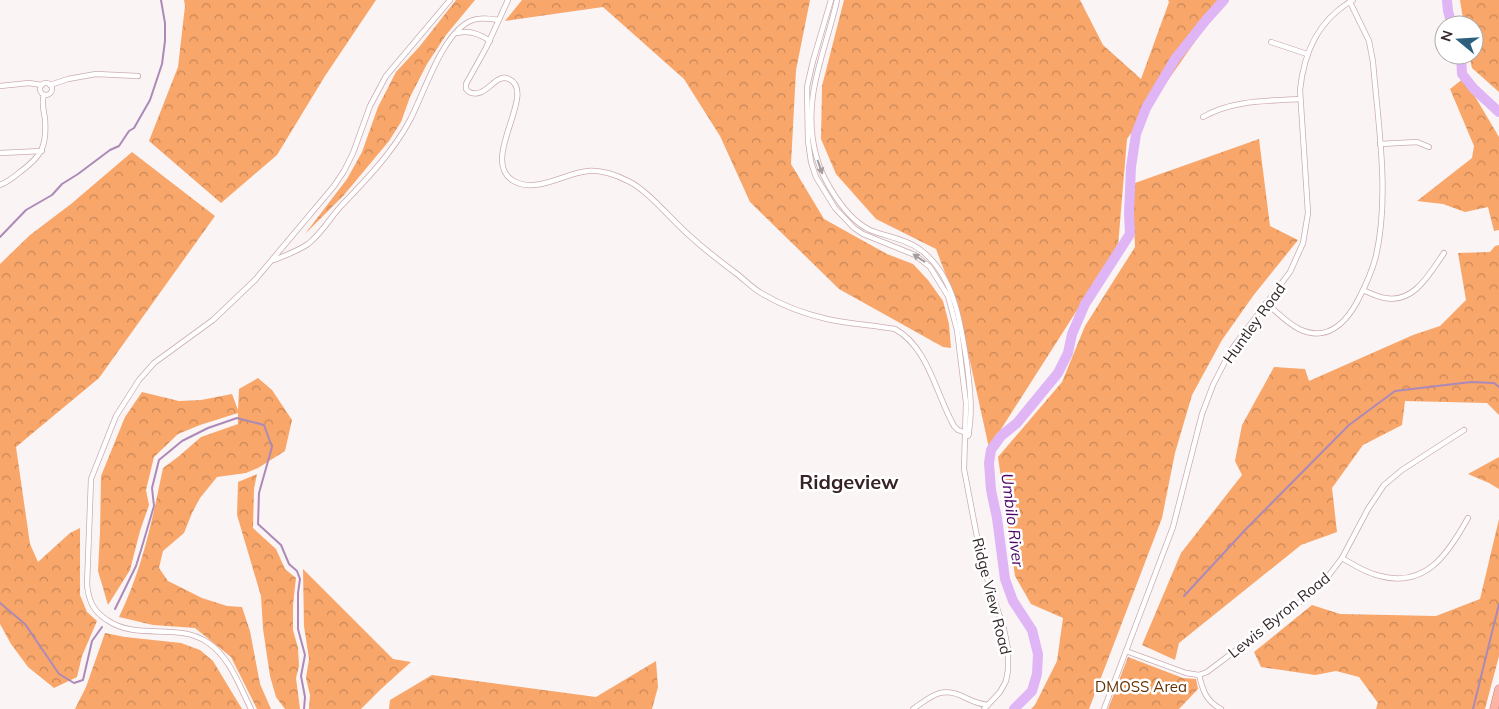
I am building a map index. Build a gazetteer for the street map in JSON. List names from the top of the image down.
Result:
{
  "streets": {
    "street": ["Huntley Road", "Ridge View Road", "Lewis Byron Road"]
  },
  "districts": ["Ridgeview"],
  "water": ["Umbilo River"],
  "parks": ["DMOSS Area"],
  "north": "left"
}
